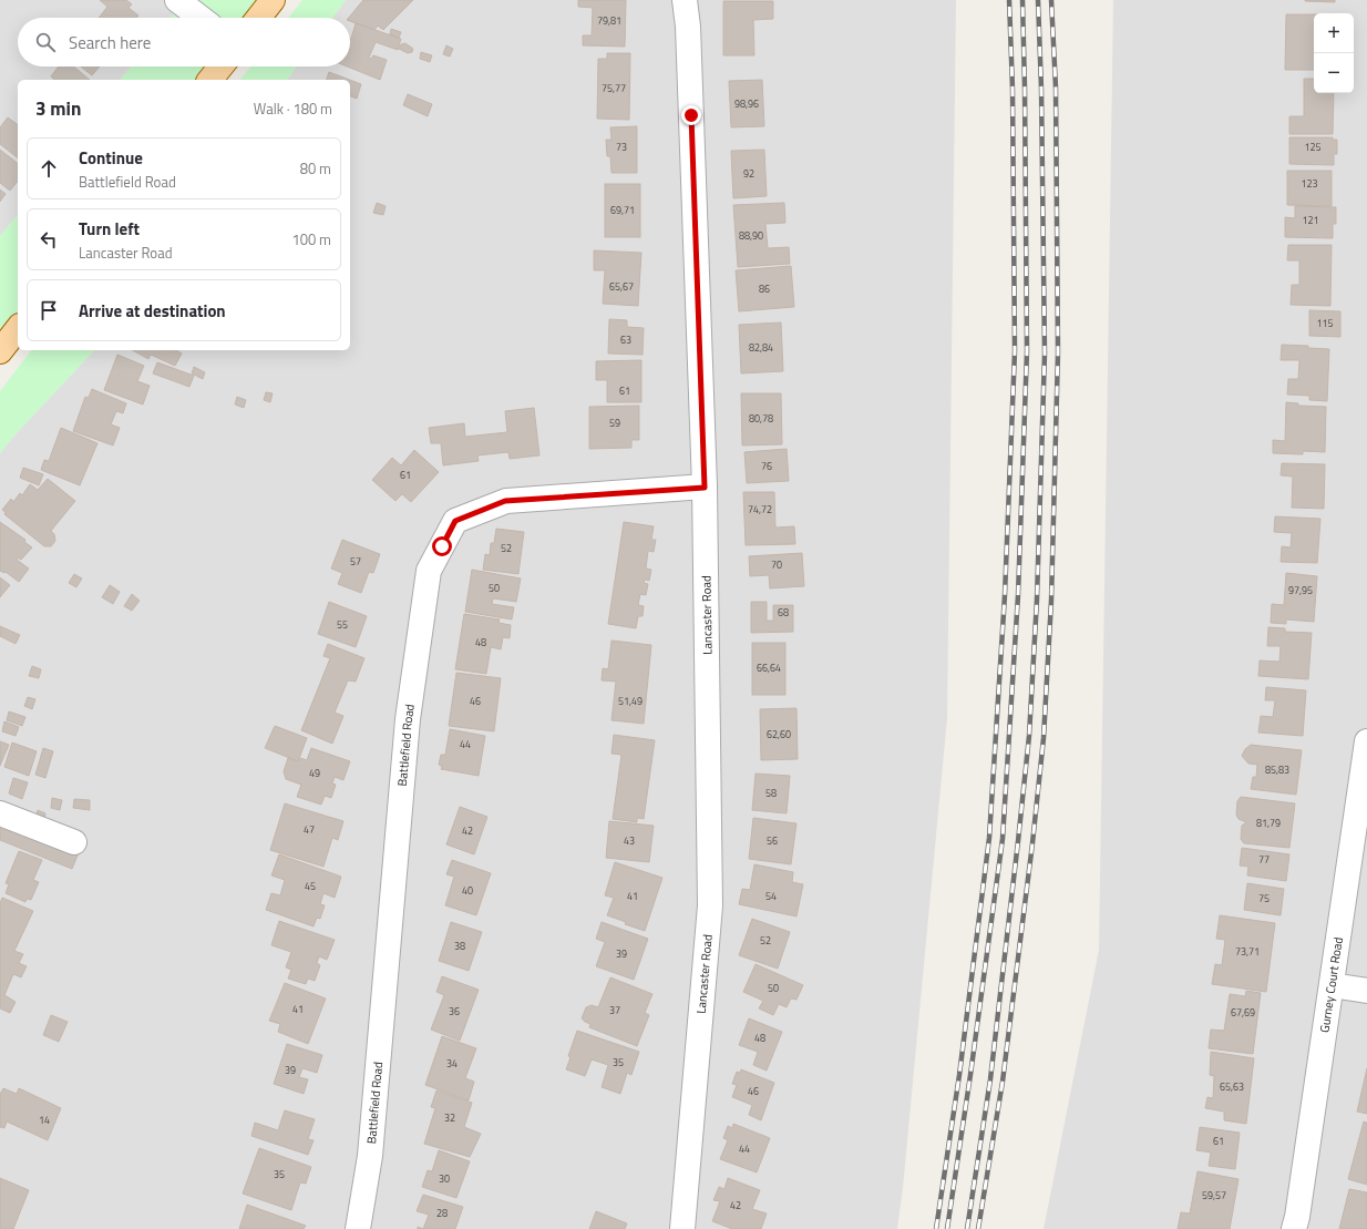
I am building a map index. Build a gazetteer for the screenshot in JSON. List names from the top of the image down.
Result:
{
  "streets": {
    "street": ["Lancaster Road", "Battlefield Road", "Gurney Court Road"]
  },
  "crossings": [
    ["Lancaster Road", "Battlefield Road"]
  ],
  "house_numbers": [
    "79,81",
    "75,77",
    "98,96",
    "73",
    "125",
    "92",
    "123",
    "69,71",
    "121",
    "88,90",
    "65,67",
    "86",
    "115",
    "63",
    "82,84",
    "61",
    "80,78",
    "59",
    "76",
    "61",
    "74,72",
    "52",
    "57",
    "70",
    "50",
    "97,95",
    "68",
    "55",
    "48",
    "66,64",
    "46",
    "51,49",
    "62,60",
    "44",
    "85,83",
    "49",
    "58",
    "81,79",
    "47",
    "42",
    "43",
    "56",
    "77",
    "45",
    "40",
    "41",
    "54",
    "75",
    "52",
    "38",
    "73,71",
    "39",
    "50",
    "41",
    "37",
    "36",
    "67,69",
    "48",
    "35",
    "34",
    "39",
    "65,63",
    "46",
    "32",
    "14",
    "61",
    "44",
    "35",
    "30",
    "59,57",
    "42",
    "28"
  ],
  "page": {
    "map_buttons": ["+", "−"],
    "search": "Search here",
    "heading": ["3 min", "Walk · 180 m"],
    "list": [
      ["Continue", "Battlefield Road", "80 m"],
      ["Turn left", "Lancaster Road", "100 m"],
      "Arrive at destination"
    ]
  }
}
